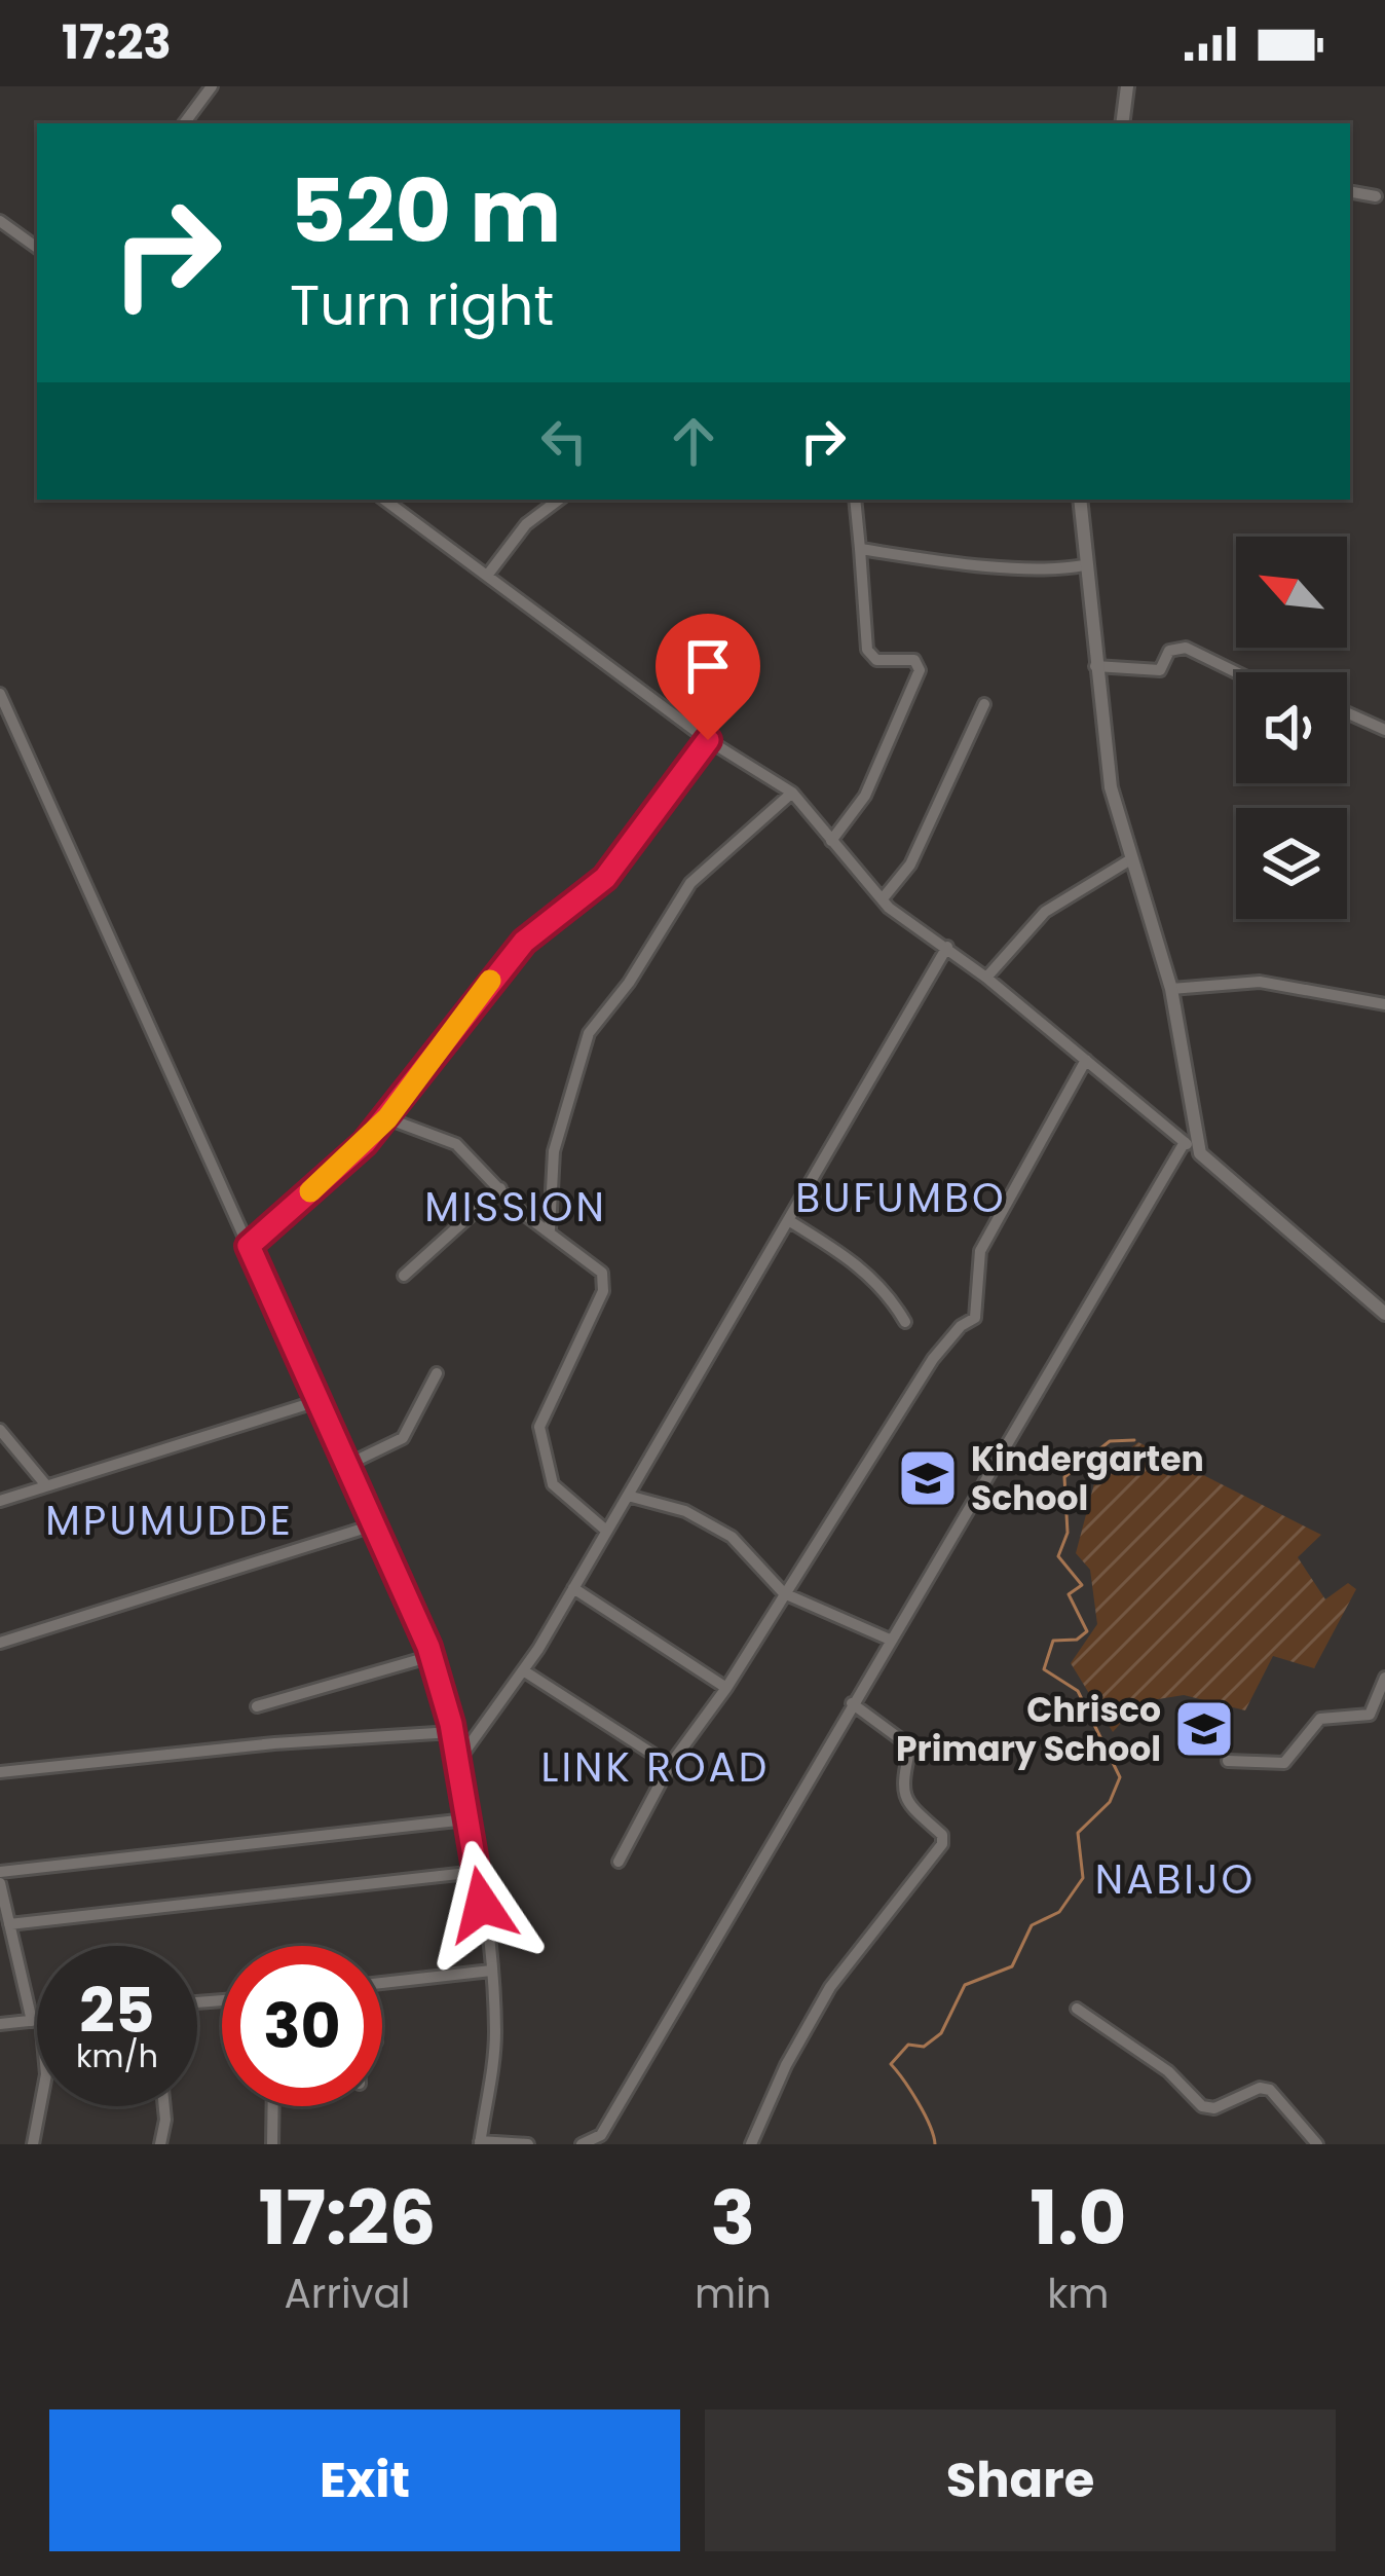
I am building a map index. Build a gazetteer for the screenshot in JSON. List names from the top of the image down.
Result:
{
  "districts": [
    "BUFUMBO",
    "MISSION",
    "MPUMUDDE",
    "LINK ROAD",
    "NABIJO"
  ],
  "places": {
    "school or university": ["Kindergarten School", "Chrisco Primary School"]
  },
  "north": "top left",
  "page": {
    "status": "17:23",
    "turn": ["520 m", "Turn right"],
    "speed": "25 km/h",
    "limit": "30",
    "eta": [
      "17:26",
      "Arrival",
      "3",
      "min",
      "1.0",
      "km"
    ],
    "buttons": ["Exit", "Share"]
  }
}
